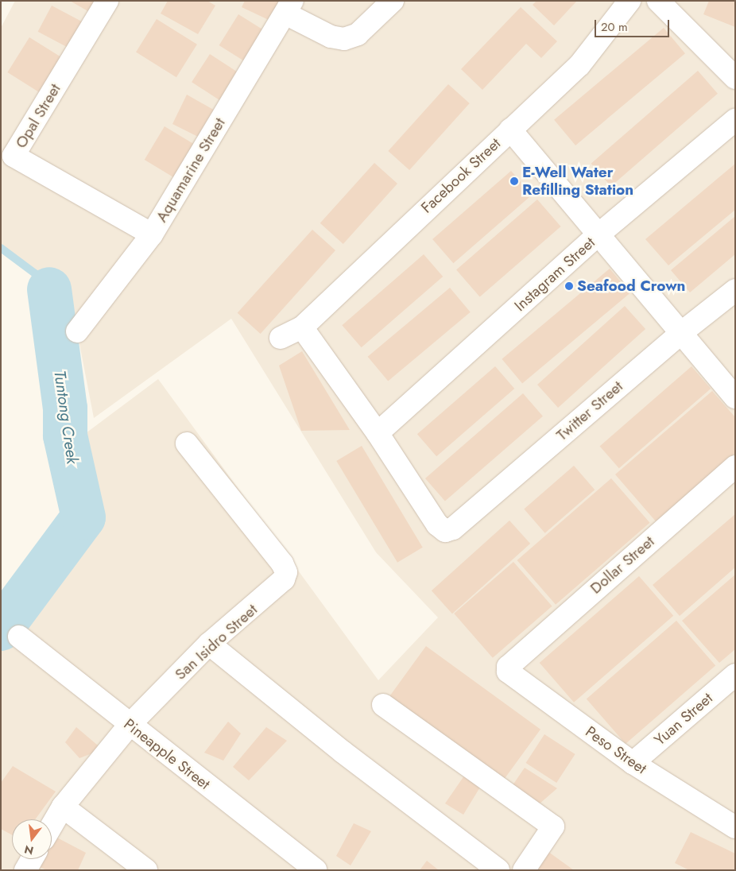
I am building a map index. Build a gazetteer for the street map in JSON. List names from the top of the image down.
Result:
{
  "streets": {
    "street": [
      "Opal Street",
      "Aquamarine Street",
      "Facebook Street",
      "Instagram Street",
      "Twitter Street",
      "Dollar Street",
      "San Isidro Street",
      "Yuan Street",
      "Peso Street",
      "Pineapple Street"
    ]
  },
  "crossings": [
    ["Opal Street", "Aquamarine Street"],
    ["Instagram Street", "Twitter Street"],
    ["Dollar Street", "Peso Street"],
    ["San Isidro Street", "Pineapple Street"],
    ["Yuan Street", "Peso Street"]
  ],
  "water": ["Tuntong Creek"],
  "places": ["E-Well Water Refilling Station", "Seafood Crown"],
  "scale_bar": "20 m",
  "north": "bottom"
}
